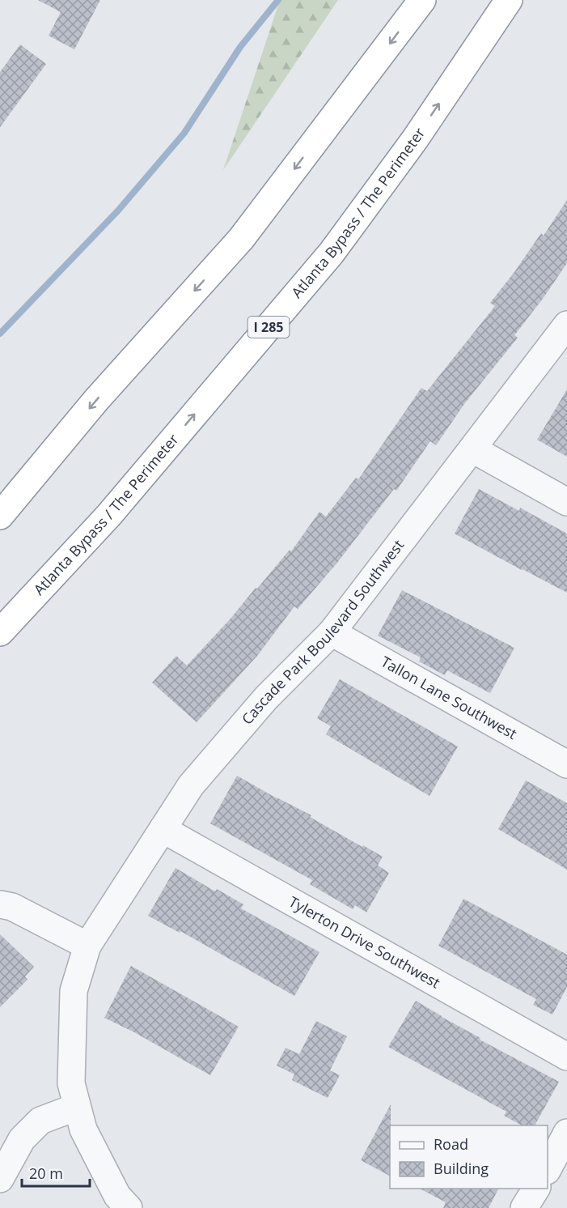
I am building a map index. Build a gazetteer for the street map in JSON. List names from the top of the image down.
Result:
{
  "streets": {
    "highway": ["Atlanta Bypass / The Perimeter", "I 285"],
    "street": ["Cascade Park Boulevard Southwest", "Tallon Lane Southwest", "Tylerton Drive Southwest"]
  },
  "crossings": [
    ["Cascade Park Boulevard Southwest", "Tallon Lane Southwest"],
    ["Cascade Park Boulevard Southwest", "Tylerton Drive Southwest"]
  ],
  "legend": ["Road", "Building"],
  "scale_bar": "20 m"
}
